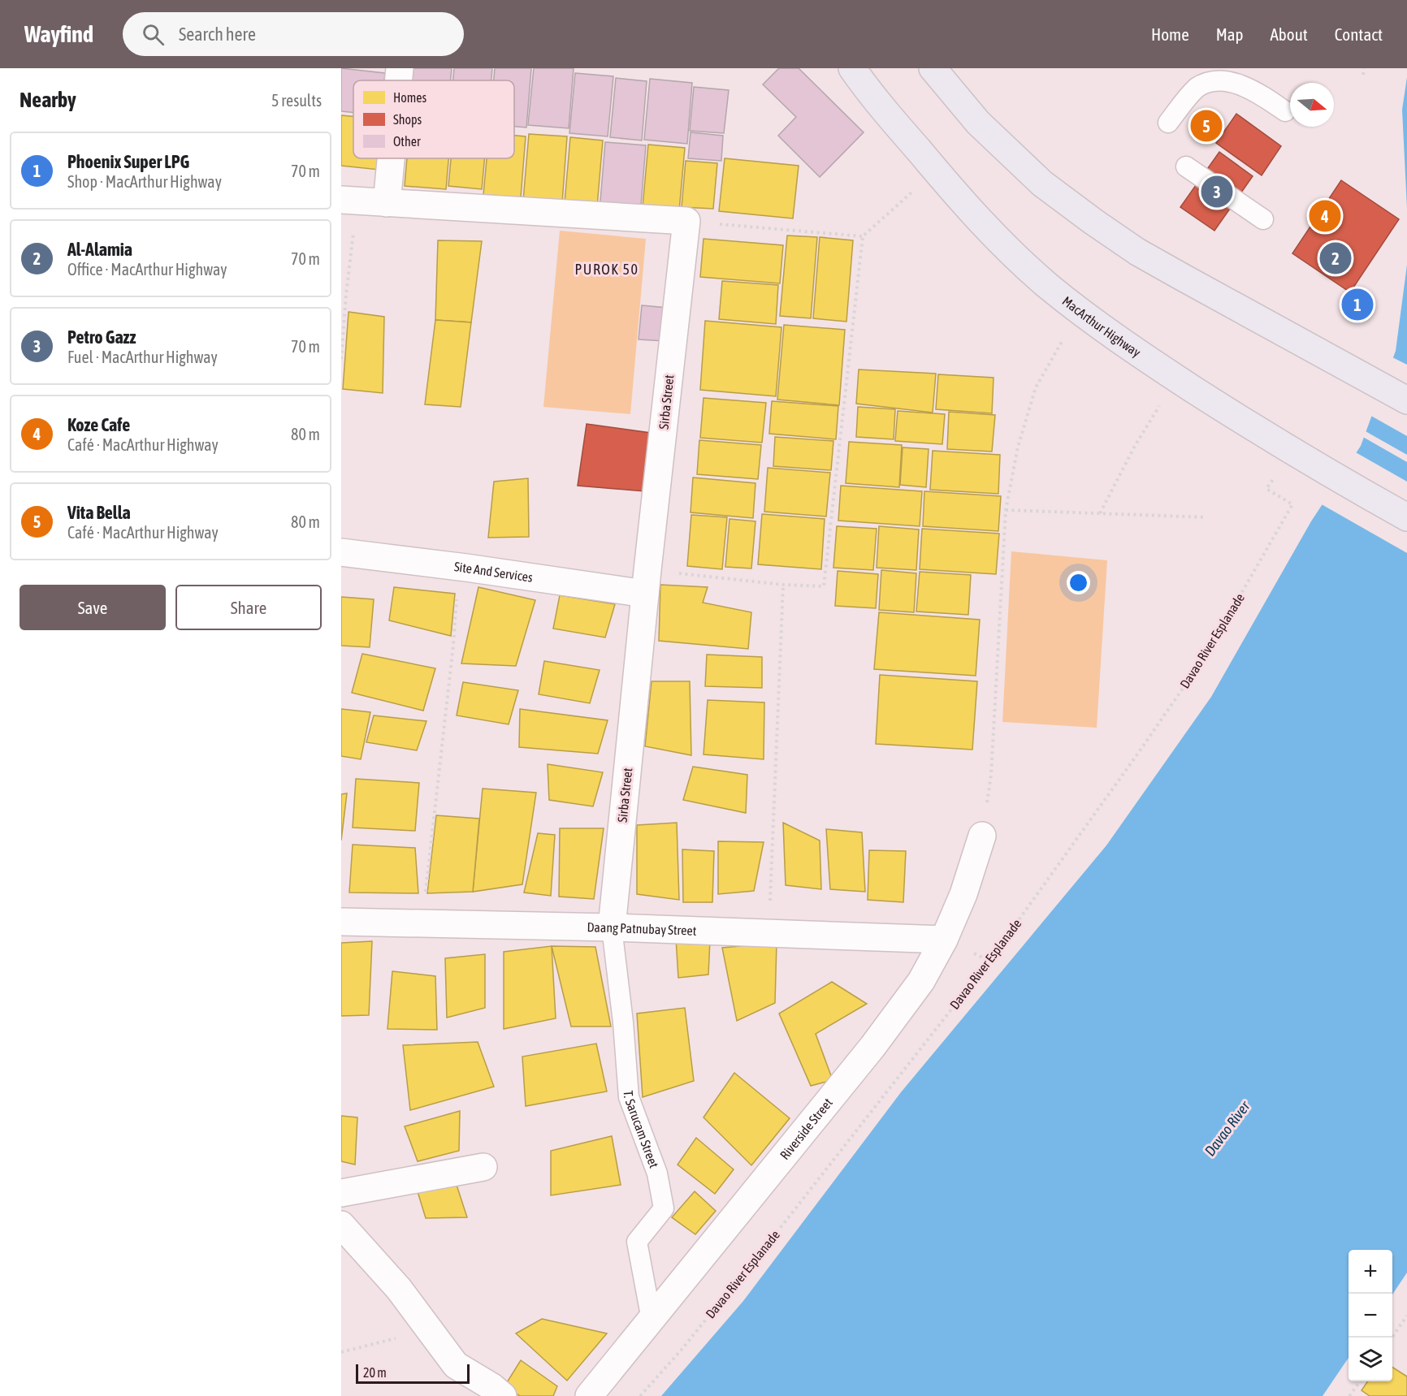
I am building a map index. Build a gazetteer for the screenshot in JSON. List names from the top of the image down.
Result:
{
  "streets": {
    "main road": ["MacArthur Highway"],
    "street": [
      "Sirba Street",
      "Site And Services",
      "Daang Patnubay Street",
      "Riverside Street"
    ],
    "lane": ["T. Sarucam Street"],
    "path": ["Davao River Esplanade"]
  },
  "crossings": [
    ["Sirba Street", "Site And Services"],
    ["Sirba Street", "Daang Patnubay Street"],
    ["Sirba Street", "T. Sarucam Street"],
    ["Daang Patnubay Street", "Riverside Street"],
    ["Daang Patnubay Street", "T. Sarucam Street"],
    ["Riverside Street", "T. Sarucam Street"]
  ],
  "districts": ["PUROK 50"],
  "water": ["Davao River"],
  "legend": ["Homes", "Shops", "Other"],
  "scale_bar": "20 m",
  "north": "right",
  "page": {
    "header": "Wayfind",
    "search": "Search here",
    "nav": [
      "Home",
      "Map",
      "About",
      "Contact"
    ],
    "heading": ["Nearby", "5 results"],
    "pins": [
      "5",
      "3",
      "4",
      "2",
      "1"
    ],
    "list": [
      {
        "mark": "1",
        "name": "Phoenix Super LPG",
        "note": "Shop · MacArthur Highway",
        "value": "70 m"
      },
      {
        "mark": "2",
        "name": "Al-Alamia",
        "note": "Office · MacArthur Highway",
        "value": "70 m"
      },
      {
        "mark": "3",
        "name": "Petro Gazz",
        "note": "Fuel · MacArthur Highway",
        "value": "70 m"
      },
      {
        "mark": "4",
        "name": "Koze Cafe",
        "note": "Café · MacArthur Highway",
        "value": "80 m"
      },
      {
        "mark": "5",
        "name": "Vita Bella",
        "note": "Café · MacArthur Highway",
        "value": "80 m"
      }
    ],
    "buttons": ["Save", "Share"],
    "map_buttons": ["+", "−"],
    "scale": "20 m"
  }
}
